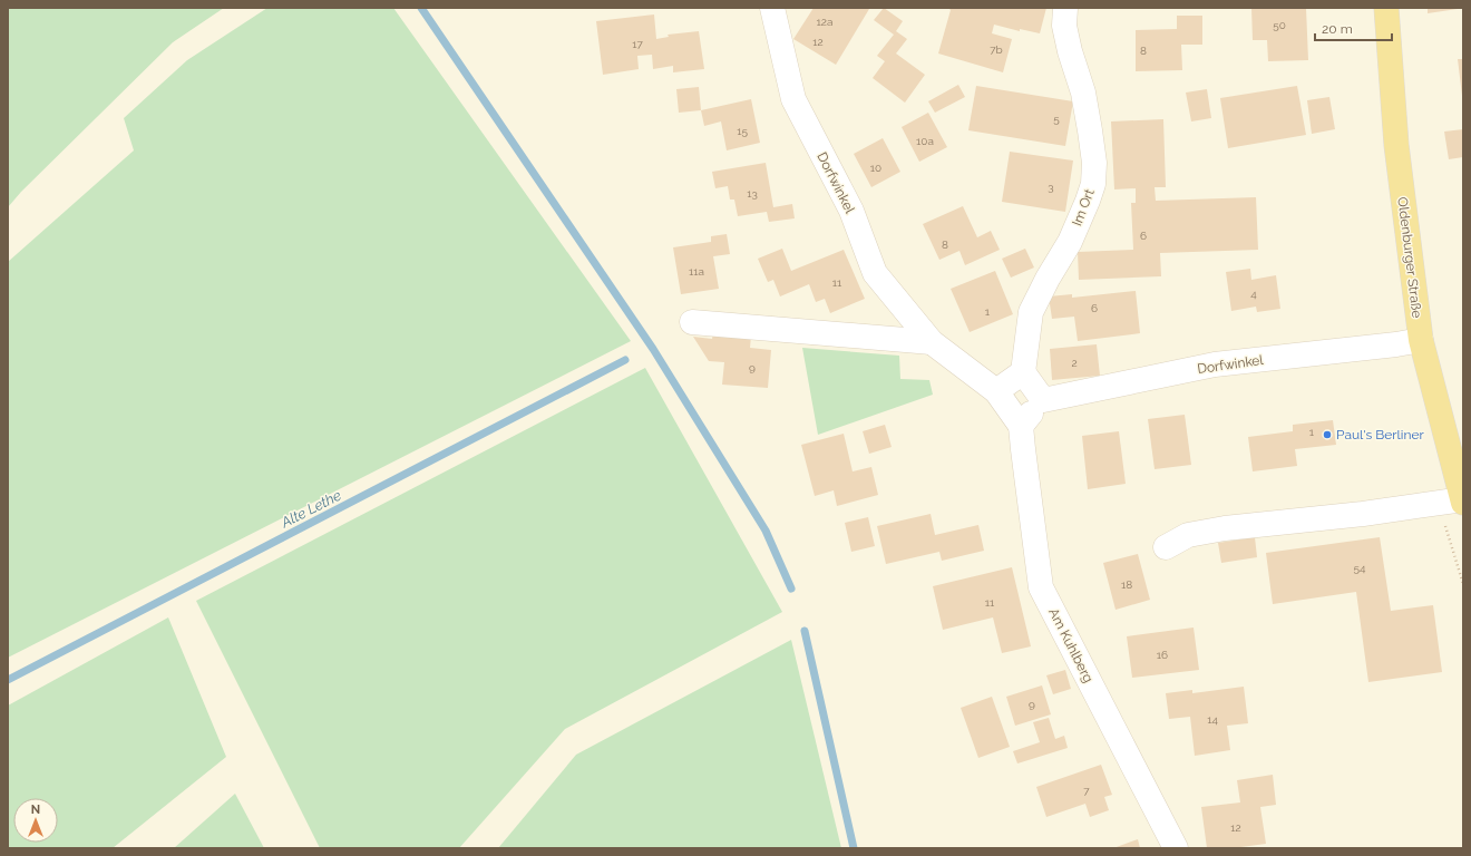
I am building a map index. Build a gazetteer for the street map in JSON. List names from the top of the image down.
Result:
{
  "streets": {
    "main road": ["Oldenburger Straße"],
    "street": ["Dorfwinkel", "Im Ort", "Am Kuhlberg"]
  },
  "crossings": [
    ["Dorfwinkel", "Oldenburger Straße"],
    ["Dorfwinkel", "Am Kuhlberg"]
  ],
  "water": ["Alte Lethe"],
  "places": ["Paul's Berliner"],
  "house_numbers": [
    "12a",
    "50",
    "12",
    "17",
    "7b",
    "8",
    "5",
    "15",
    "10a",
    "10",
    "3",
    "13",
    "6",
    "8",
    "11a",
    "11",
    "4",
    "6",
    "1",
    "2",
    "9",
    "1",
    "54",
    "18",
    "11",
    "16",
    "9",
    "14",
    "7",
    "12"
  ],
  "scale_bar": "20 m",
  "north": "top"
}
